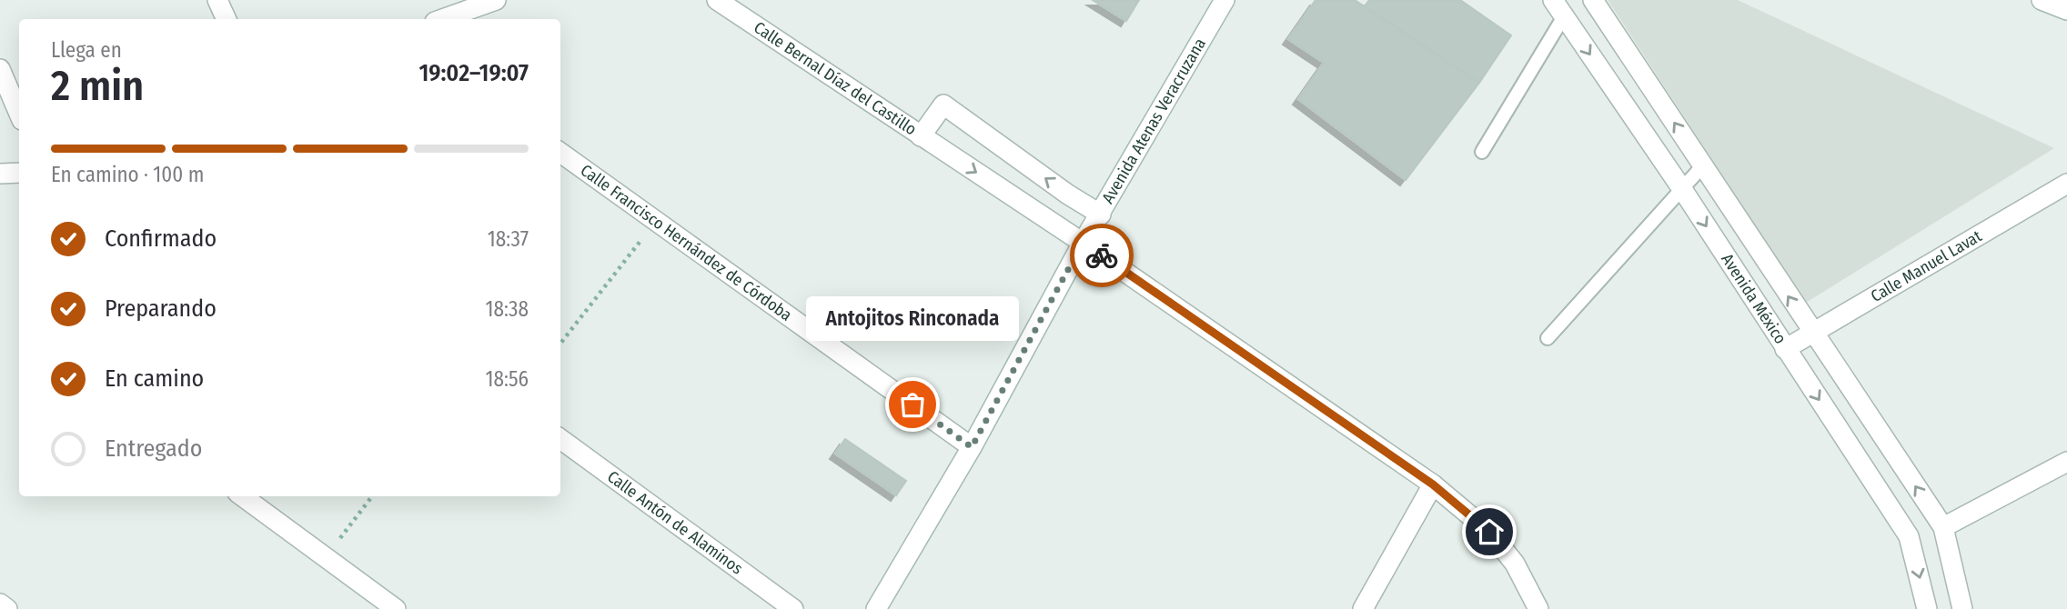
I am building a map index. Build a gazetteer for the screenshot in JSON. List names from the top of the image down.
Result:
{
  "streets": {
    "street": [
      "Calle Bernal Díaz del Castillo",
      "Avenida Atenas Veracruzana",
      "Calle Francisco Hernández de Córdoba",
      "Calle Manuel Lavat",
      "Avenida México",
      "Calle Antón de Alaminos"
    ]
  },
  "crossings": [
    ["Calle Bernal Díaz del Castillo", "Avenida Atenas Veracruzana"],
    ["Avenida Atenas Veracruzana", "Calle Francisco Hernández de Córdoba"],
    ["Calle Manuel Lavat", "Avenida México"]
  ],
  "places": ["Antojitos Rinconada"],
  "page": {
    "heading": ["2 min", "Llega en", "19:02–19:07"],
    "bar": "En camino · 100 m",
    "list": [
      ["Confirmado", "18:37"],
      ["Preparando", "18:38"],
      ["En camino", "18:56"],
      "Entregado"
    ],
    "bubble": "Antojitos Rinconada"
  }
}
